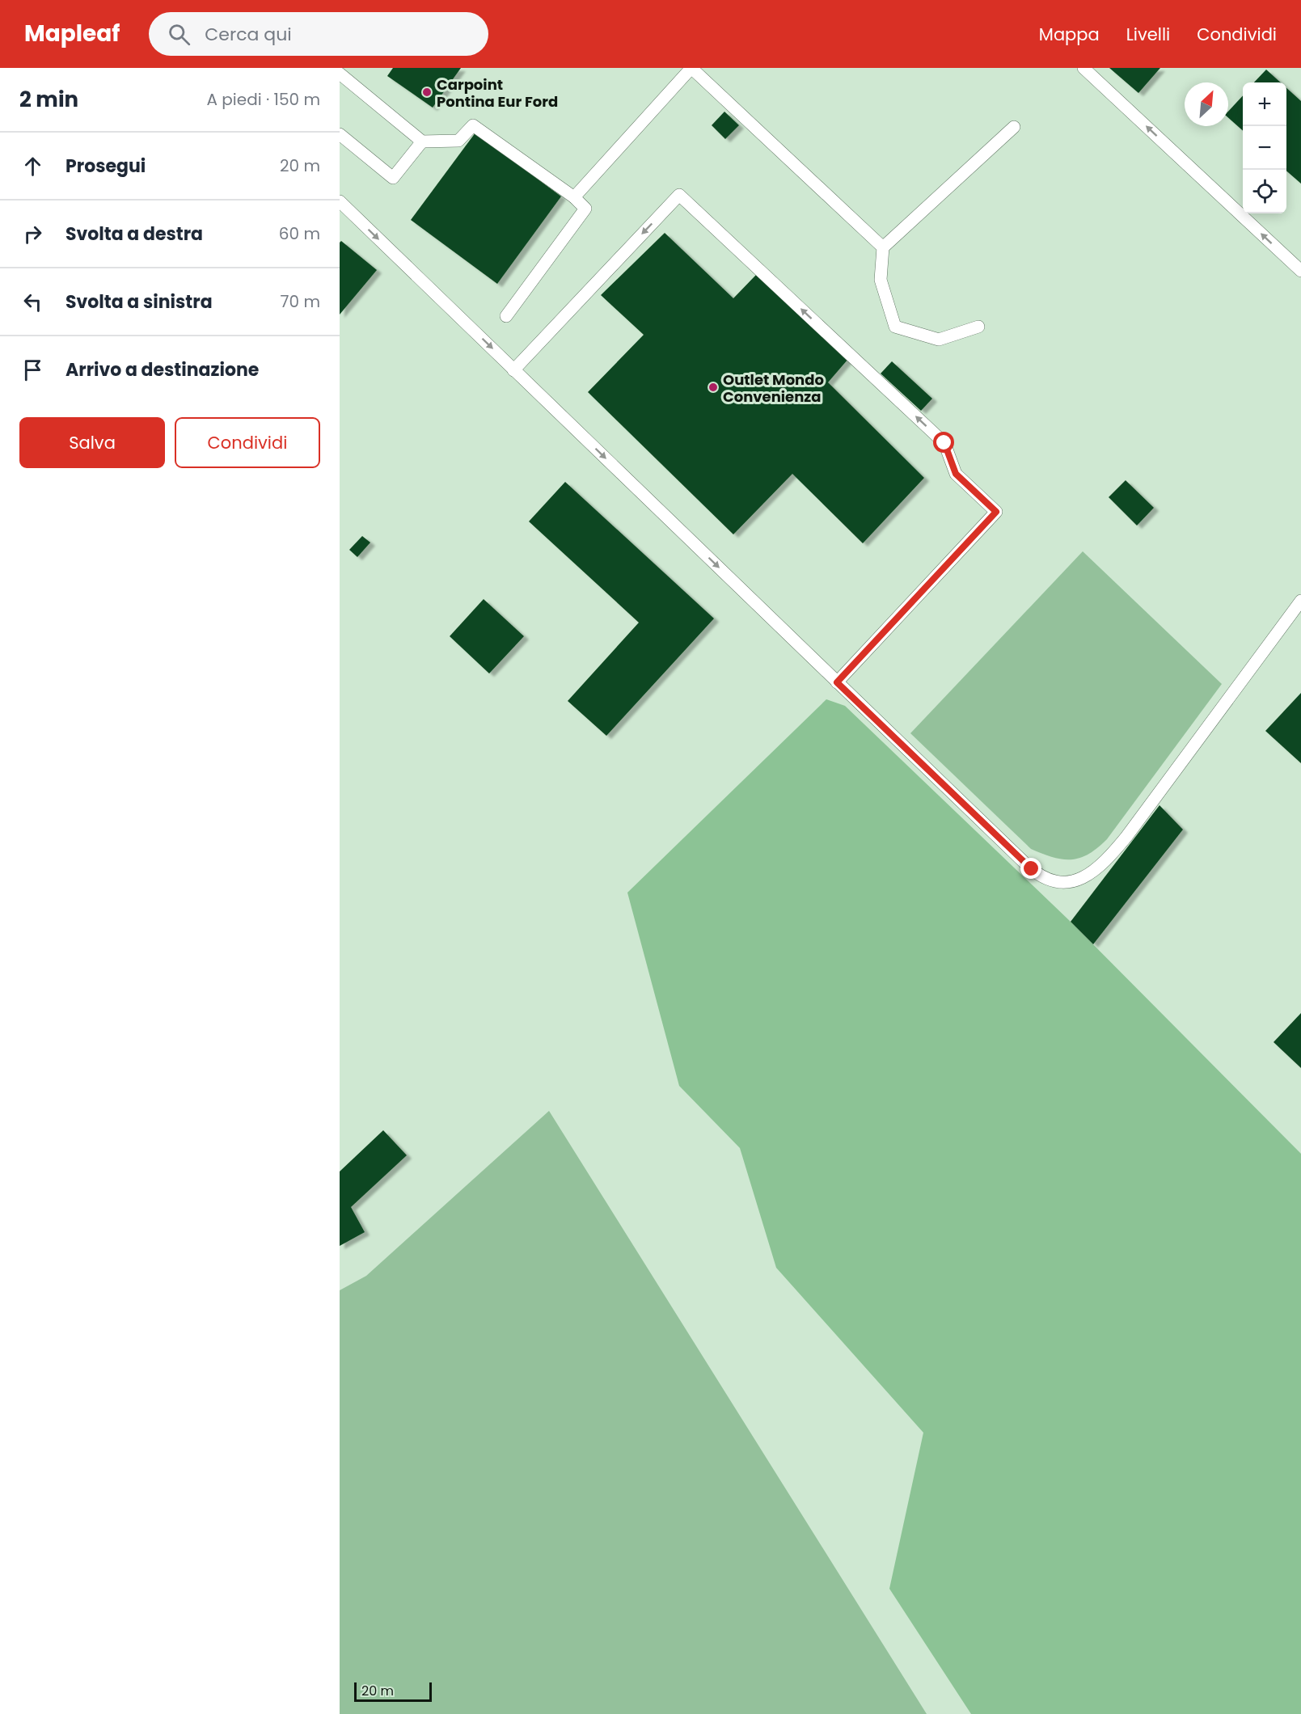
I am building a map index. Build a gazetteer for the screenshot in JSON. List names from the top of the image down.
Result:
{
  "places": ["Carpoint Pontina Eur Ford", "Outlet Mondo Convenienza"],
  "scale_bar": "20 m",
  "north": "top right",
  "page": {
    "header": "Mapleaf",
    "search": "Cerca qui",
    "nav": ["Mappa", "Livelli", "Condividi"],
    "heading": ["2 min", "A piedi · 150 m"],
    "map_buttons": ["+", "−"],
    "list": [
      ["Prosegui", "20 m"],
      ["Svolta a destra", "60 m"],
      ["Svolta a sinistra", "70 m"],
      "Arrivo a destinazione"
    ],
    "buttons": ["Salva", "Condividi"],
    "scale": "20 m"
  }
}
